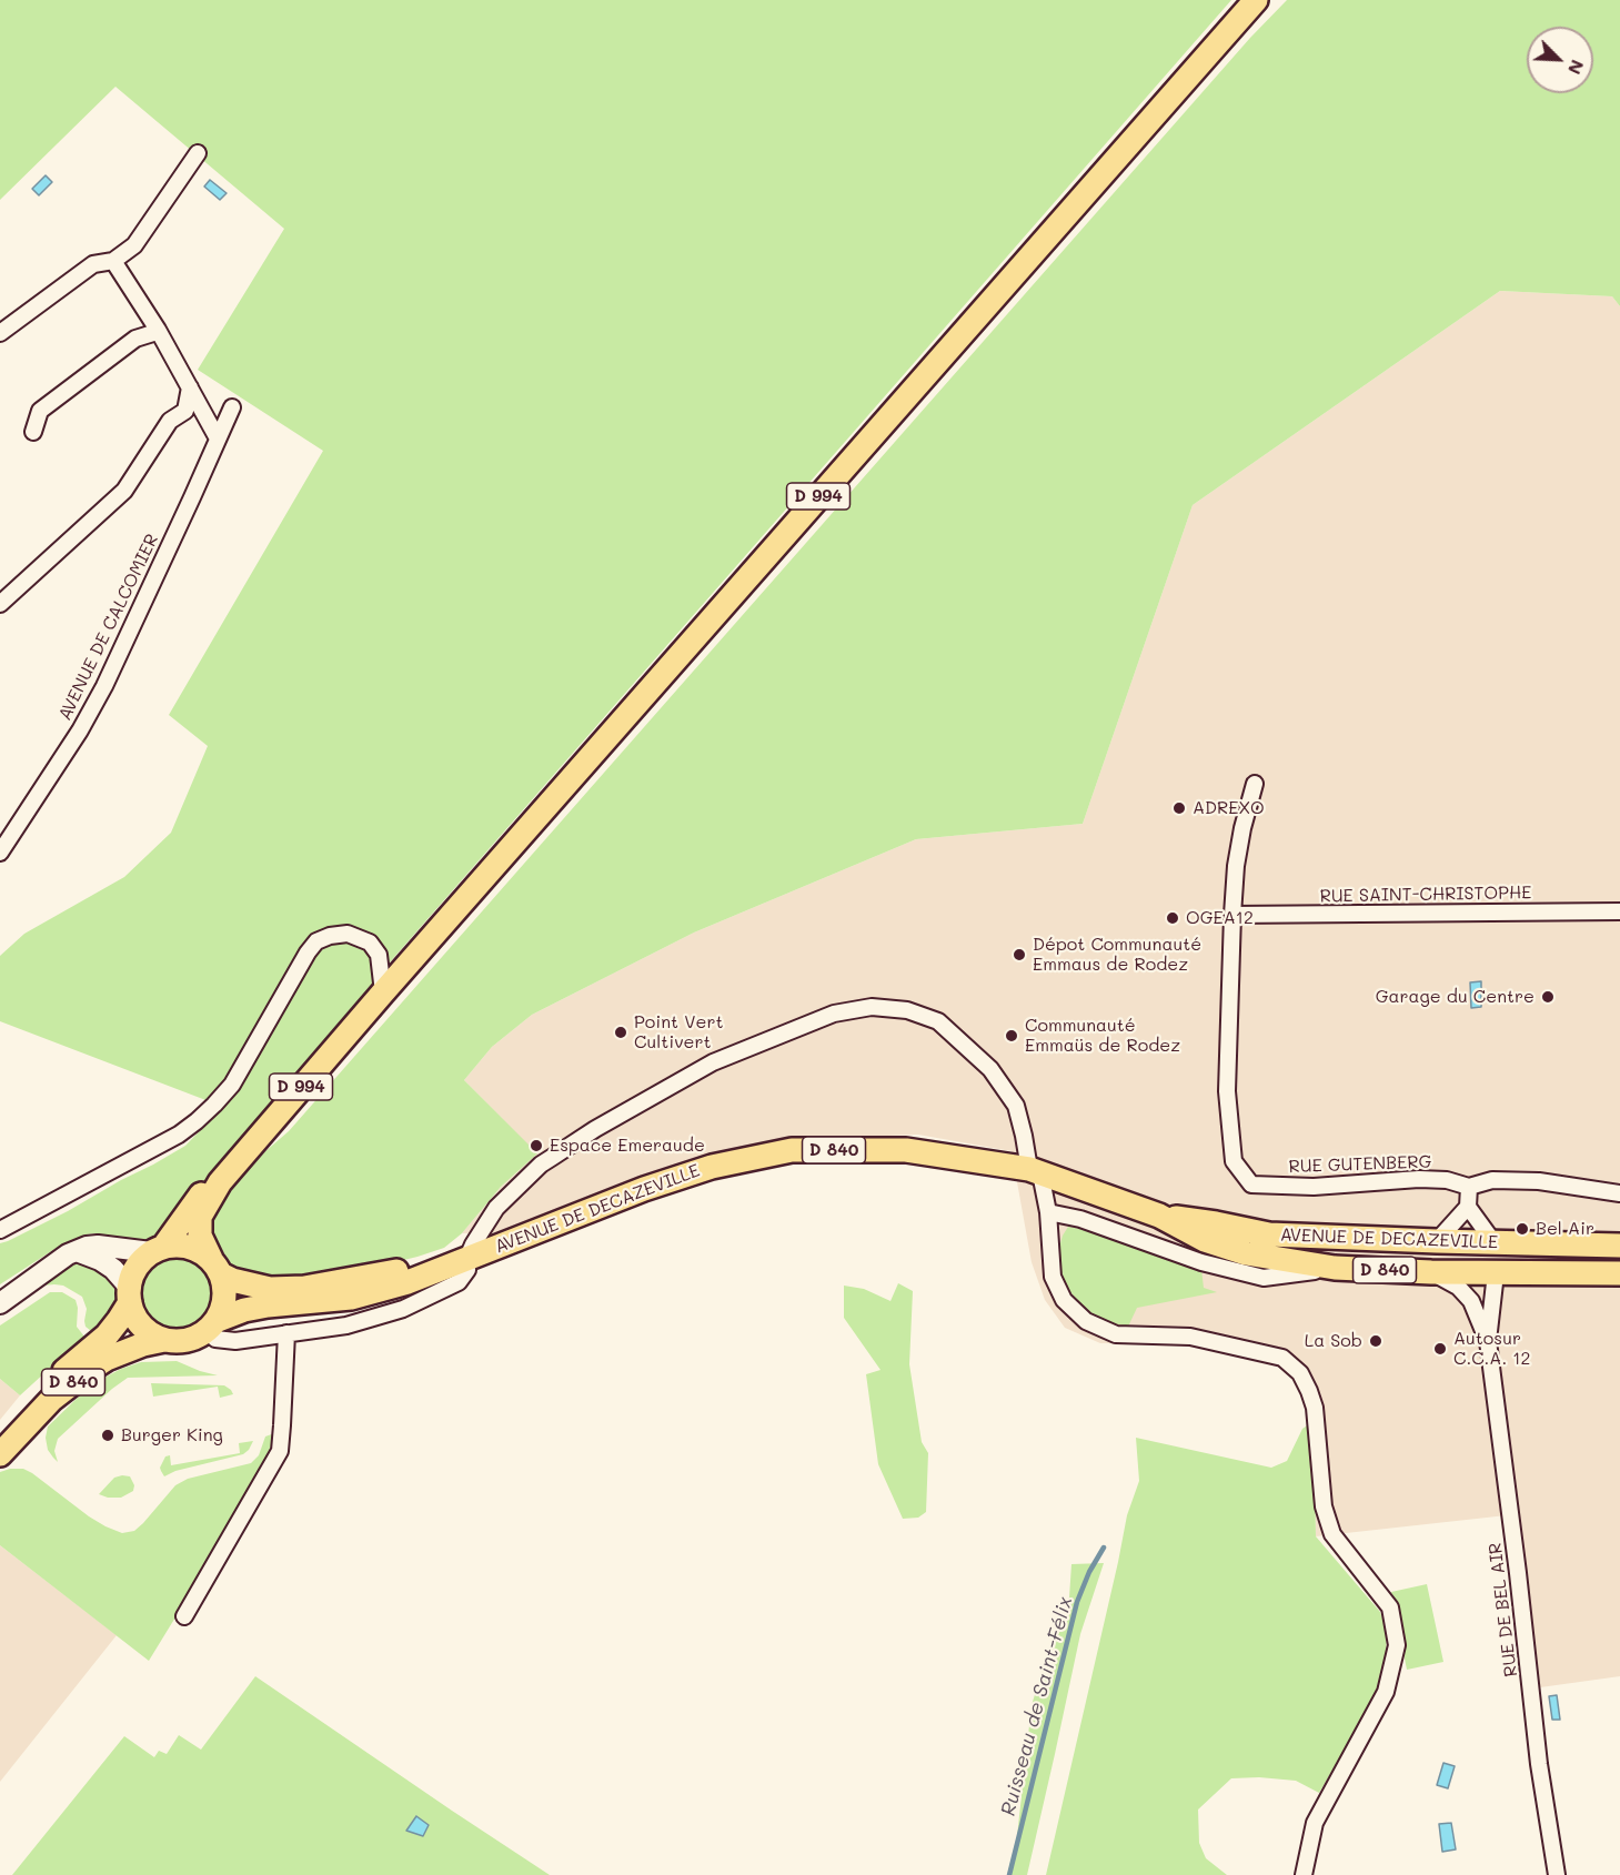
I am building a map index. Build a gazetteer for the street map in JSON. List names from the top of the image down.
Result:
{
  "streets": {
    "main road": ["D 994", "D 840", "AVENUE DE DECAZEVILLE"],
    "street": [
      "AVENUE DE CALCOMIER",
      "RUE SAINT-CHRISTOPHE",
      "RUE GUTENBERG",
      "RUE DE BEL AIR"
    ]
  },
  "crossings": [
    ["D 994", "D 840"],
    ["D 994", "AVENUE DE DECAZEVILLE"],
    ["RUE SAINT-CHRISTOPHE", "RUE GUTENBERG"],
    ["D 840", "AVENUE DE DECAZEVILLE"],
    ["AVENUE DE DECAZEVILLE", "RUE DE BEL AIR"]
  ],
  "water": ["Ruisseau de Saint-Félix"],
  "places": [
    "ADREXO",
    "OGEA12",
    "Dépot Communauté Emmaus de Rodez",
    "Garage du Centre",
    "Point Vert Cultivert",
    "Communauté Emmaüs de Rodez",
    "Espace Emeraude",
    "Bel Air",
    "La Sob",
    "Autosur C.C.A. 12",
    "Burger King"
  ],
  "north": "bottom right"
}
